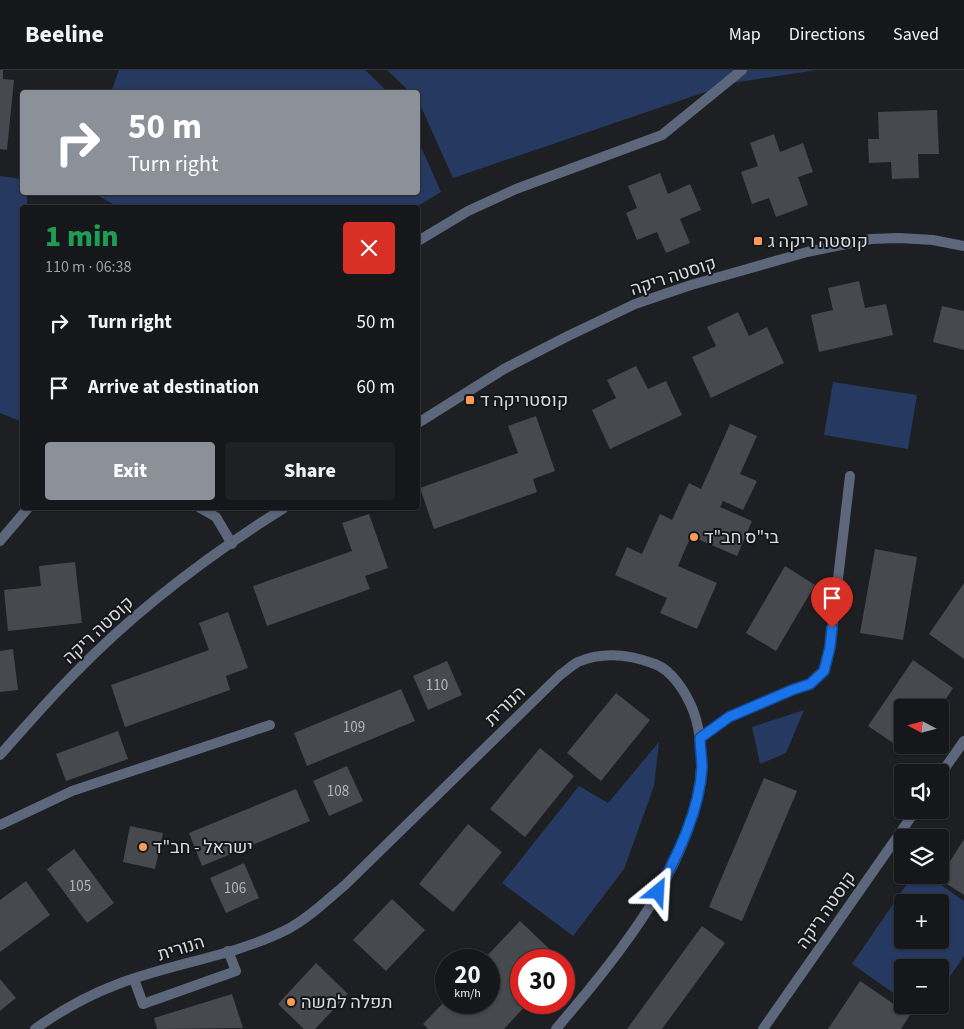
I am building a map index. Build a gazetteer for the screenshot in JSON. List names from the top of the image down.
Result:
{
  "streets": {
    "street": ["קוסטה ריקה", "הנורית"]
  },
  "places": {
    "transit": ["קוסטה ריקה ג", "קוסטריקה ד"],
    "other": ["בי\"ס חב\"ד", "ישראל - חב\"ד", "תפלה למשה"]
  },
  "house_numbers": [
    "110",
    "109",
    "108",
    "105",
    "106"
  ],
  "north": "left",
  "page": {
    "header": "Beeline",
    "nav": ["Map", "Directions", "Saved"],
    "turn": ["50 m", "Turn right"],
    "heading": ["1 min", "110 m · 06:38"],
    "list": [
      {
        "name": "Turn right",
        "value": "50 m"
      },
      {
        "name": "Arrive at destination",
        "value": "60 m"
      }
    ],
    "buttons": ["Exit", "Share"],
    "map_buttons": ["+", "−"],
    "speed": "20 km/h",
    "limit": "30"
  }
}
